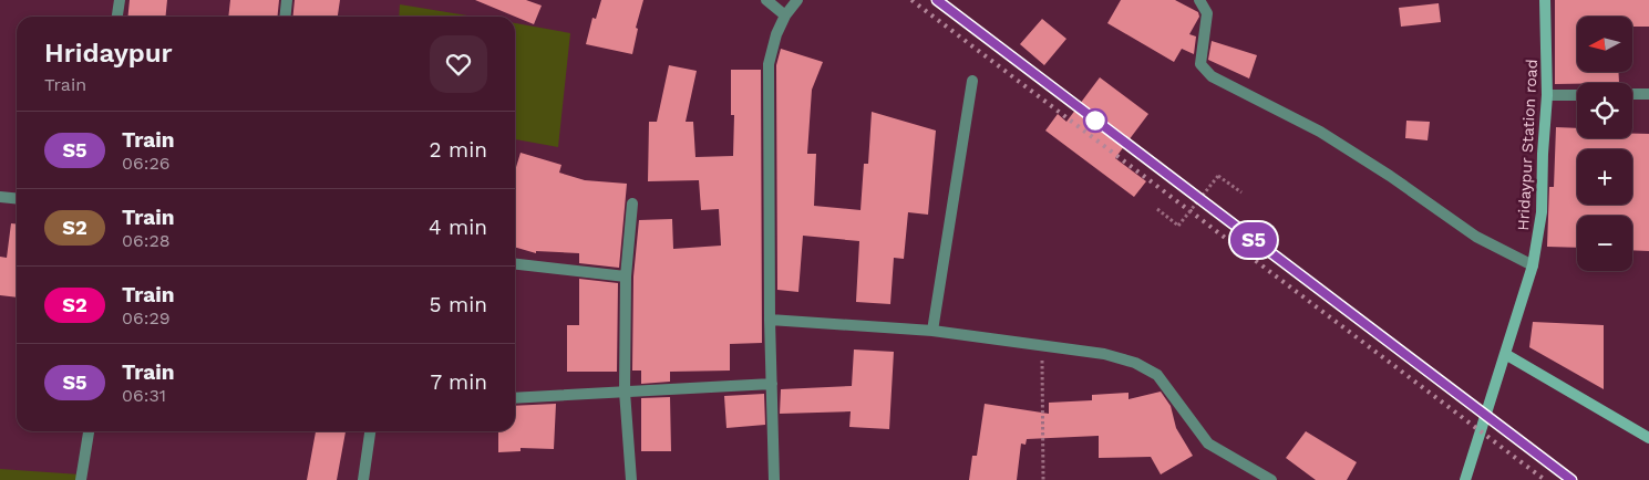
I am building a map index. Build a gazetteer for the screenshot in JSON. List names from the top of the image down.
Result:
{
  "streets": {
    "street": ["Hridaypur Station road"]
  },
  "north": "left",
  "page": {
    "on_map": "S5",
    "map_buttons": ["+", "−"],
    "heading": ["Hridaypur", "Train"],
    "list": [
      {
        "mark": "S5",
        "name": "Train",
        "note": "06:26",
        "value": "2 min"
      },
      {
        "mark": "S2",
        "name": "Train",
        "note": "06:28",
        "value": "4 min"
      },
      {
        "mark": "S2",
        "name": "Train",
        "note": "06:29",
        "value": "5 min"
      },
      {
        "mark": "S5",
        "name": "Train",
        "note": "06:31",
        "value": "7 min"
      }
    ]
  }
}
